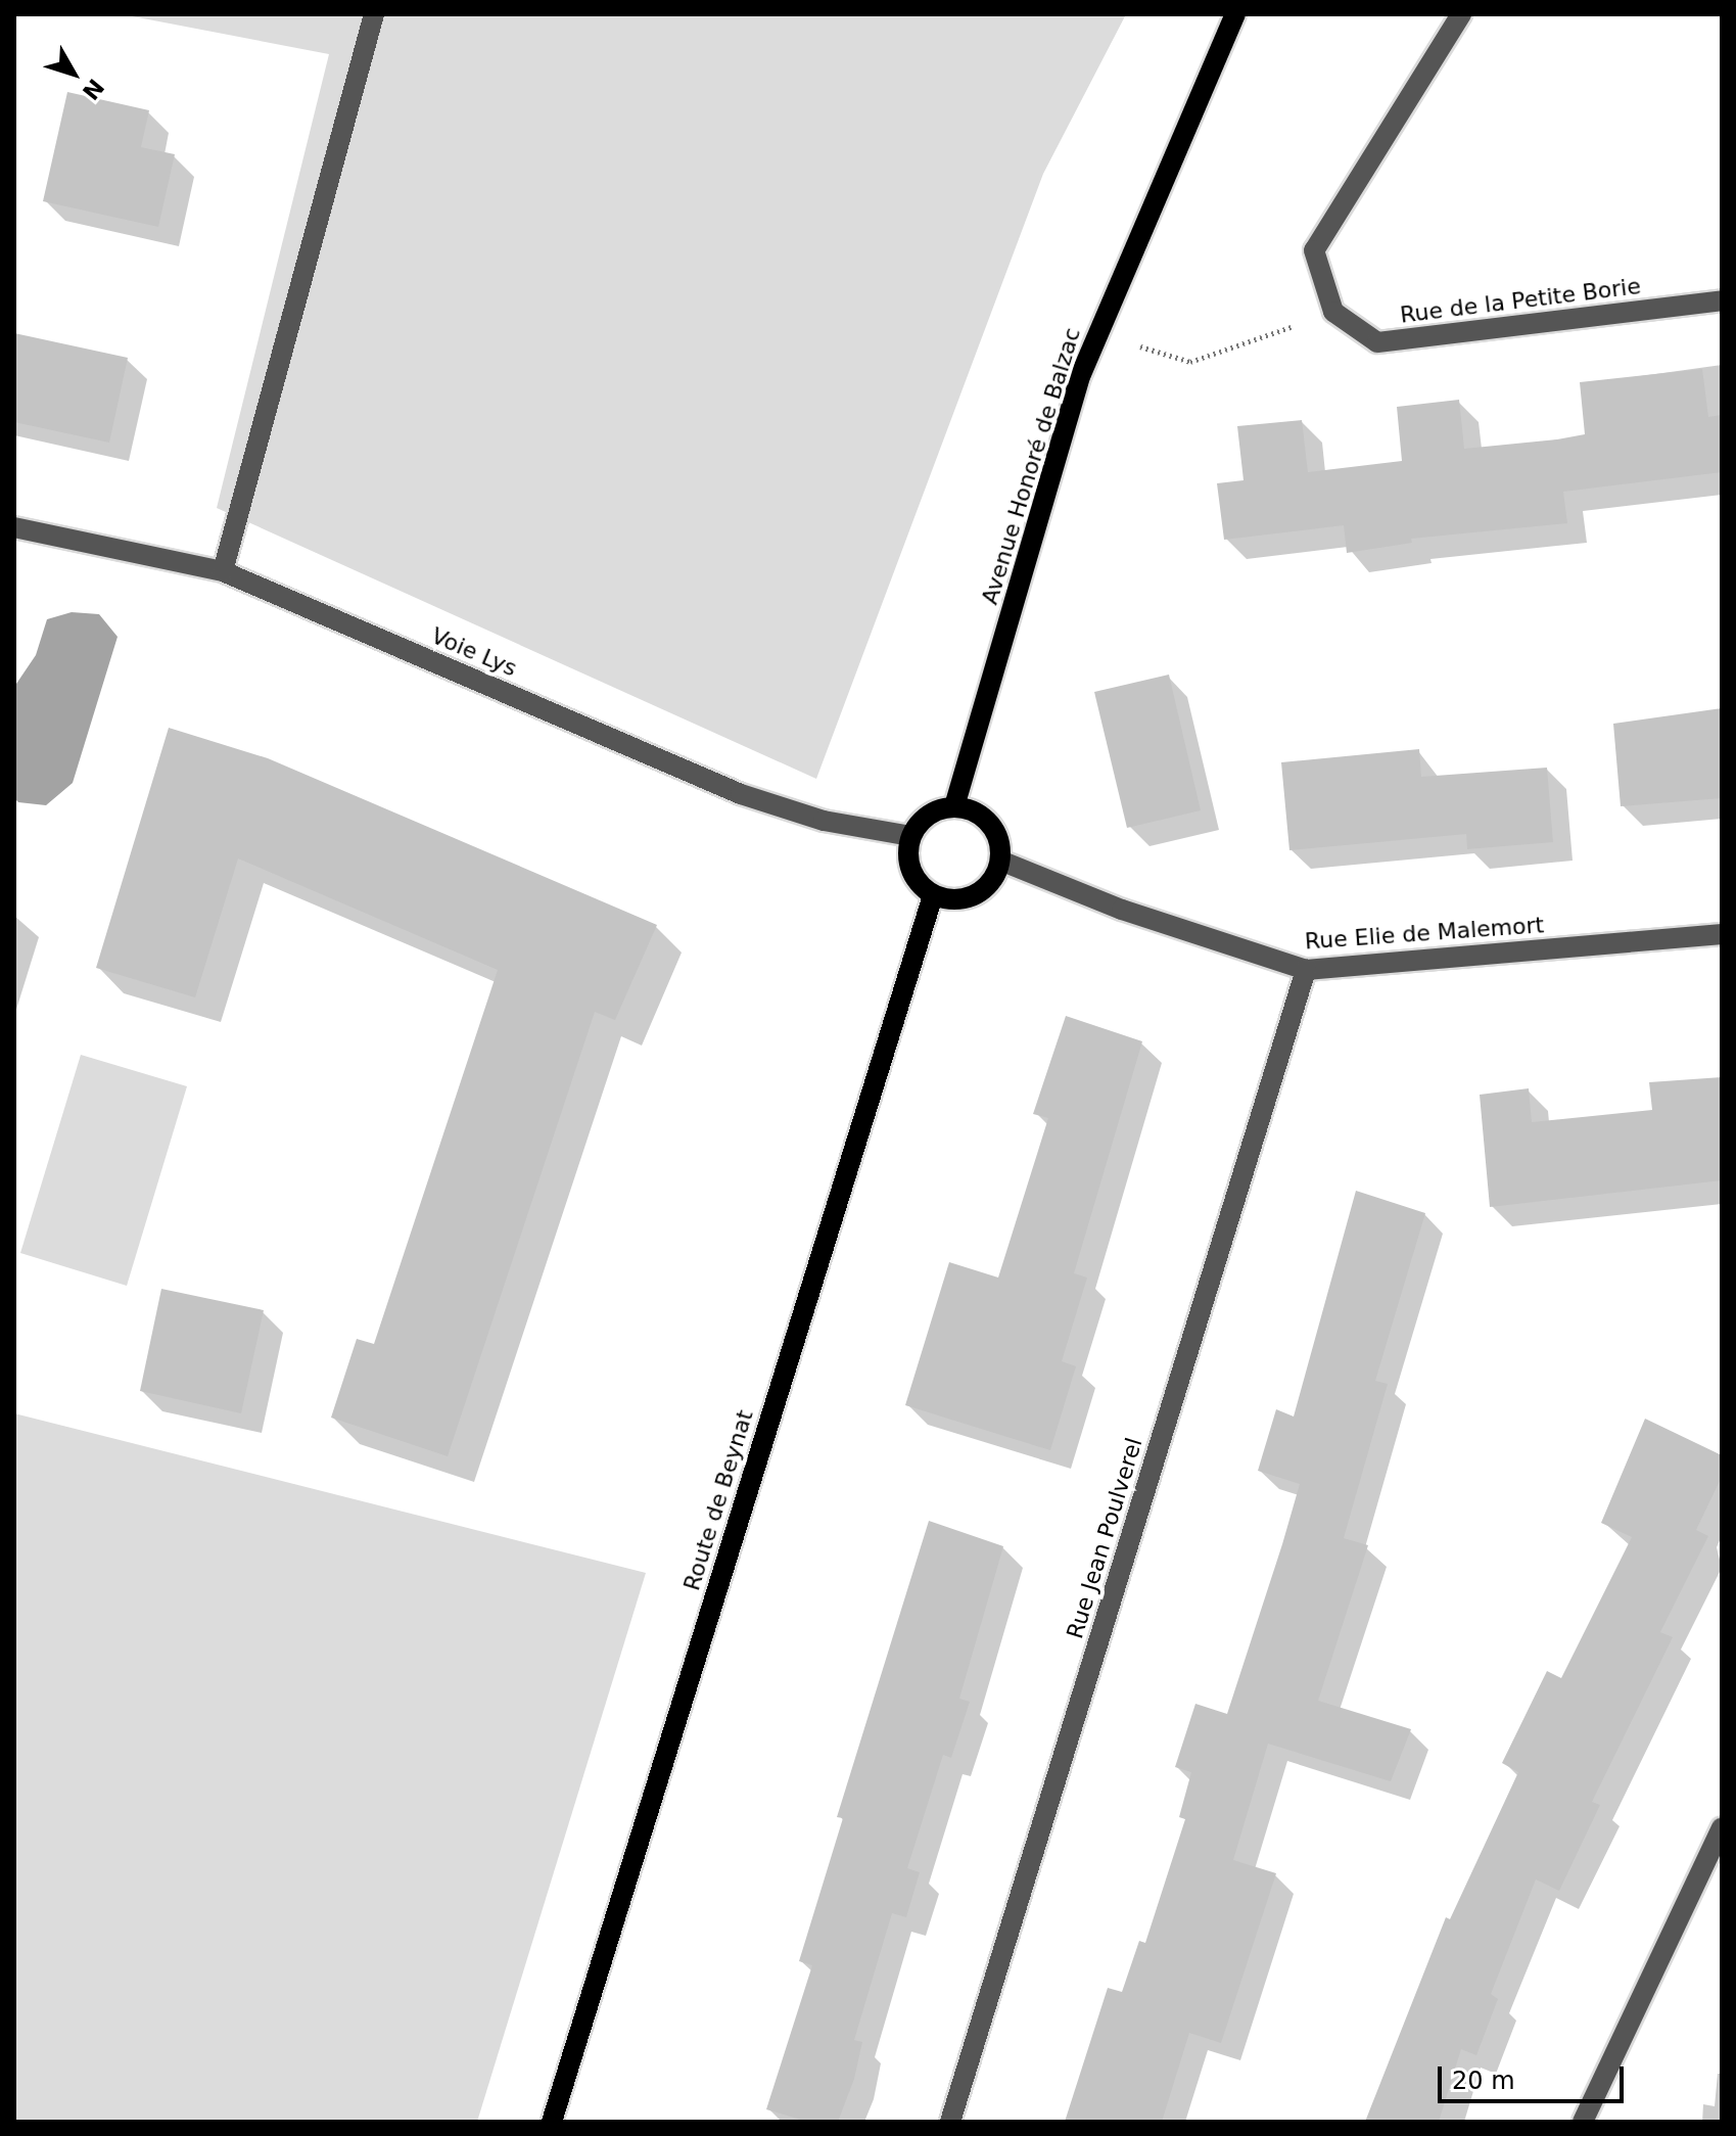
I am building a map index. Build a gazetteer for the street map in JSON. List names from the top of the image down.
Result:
{
  "streets": {
    "main road": ["Avenue Honoré de Balzac", "Route de Beynat"],
    "street": [
      "Rue de la Petite Borie",
      "Voie Lys",
      "Rue Elie de Malemort",
      "Rue Jean Poulverel"
    ]
  },
  "crossings": [
    ["Avenue Honoré de Balzac", "Voie Lys"],
    ["Avenue Honoré de Balzac", "Rue Elie de Malemort"],
    ["Avenue Honoré de Balzac", "Route de Beynat"],
    ["Voie Lys", "Rue Elie de Malemort"],
    ["Voie Lys", "Route de Beynat"],
    ["Rue Elie de Malemort", "Route de Beynat"],
    ["Rue Elie de Malemort", "Rue Jean Poulverel"]
  ],
  "scale_bar": "20 m",
  "north": "bottom right"
}
